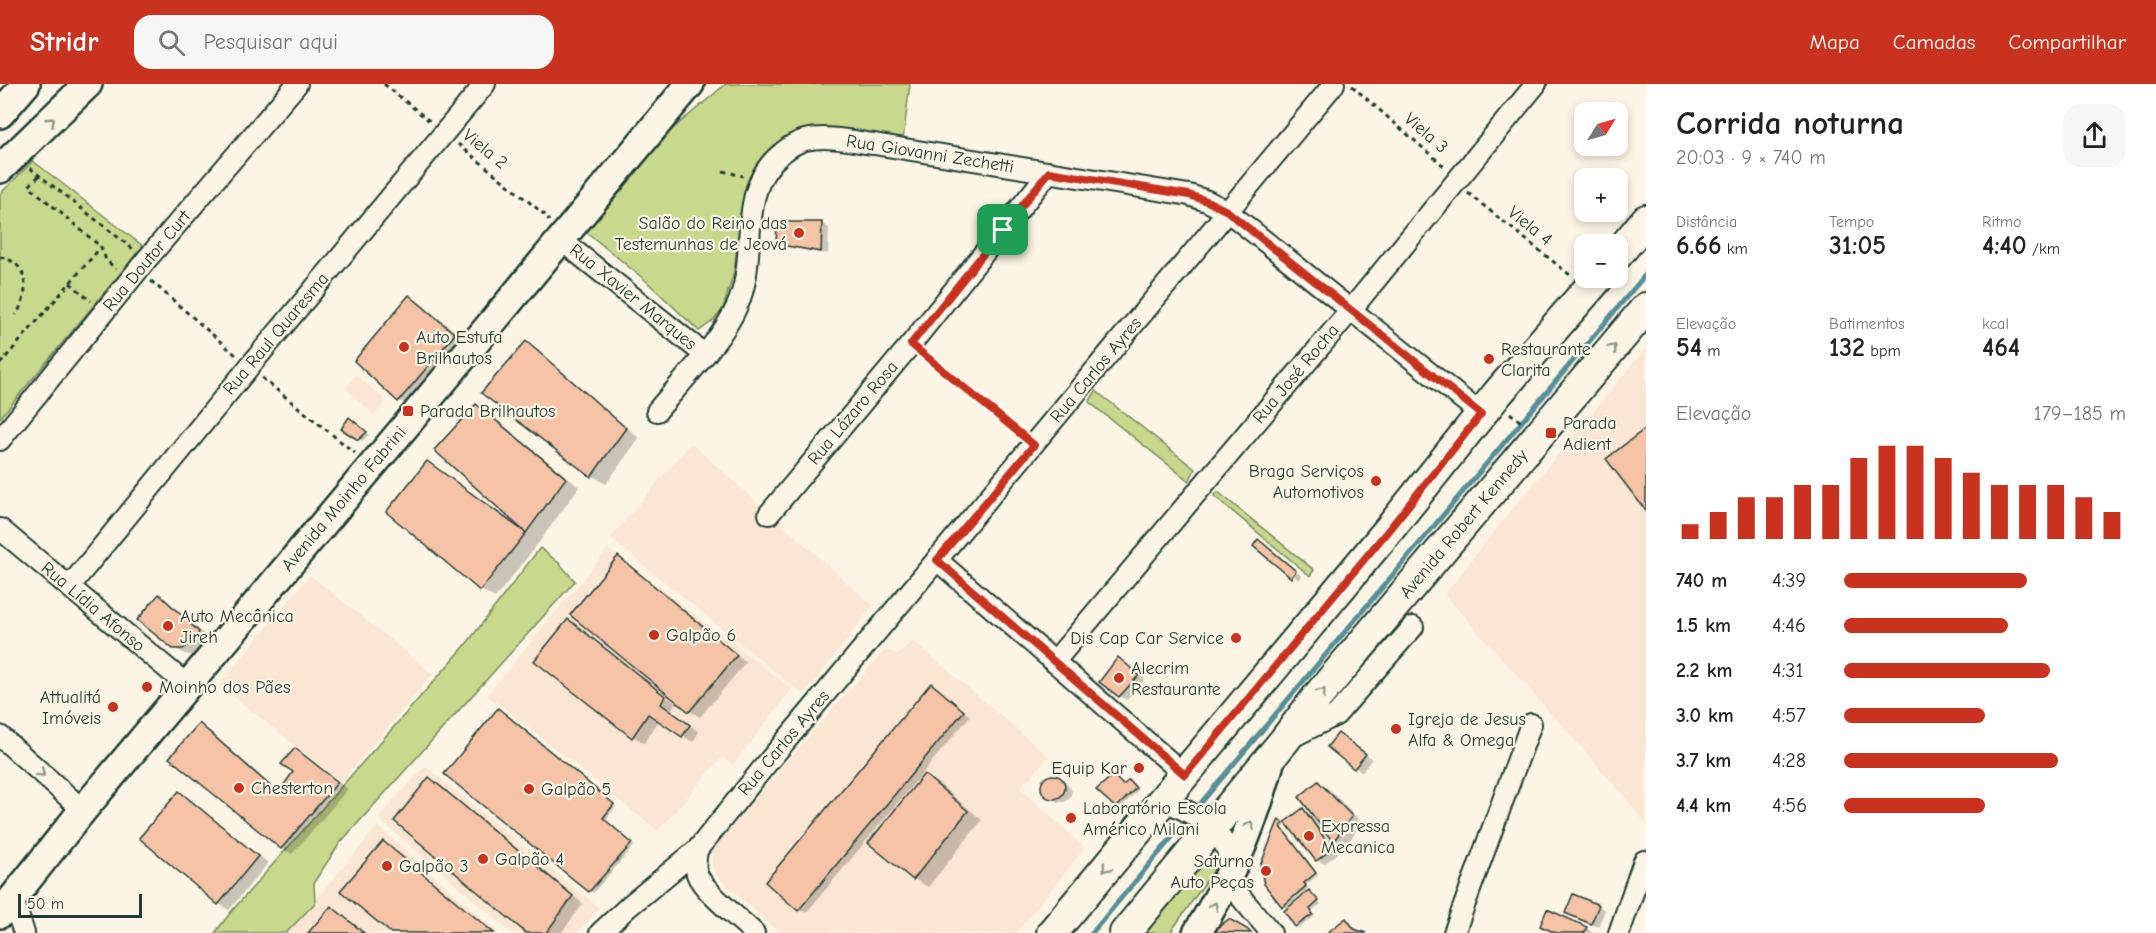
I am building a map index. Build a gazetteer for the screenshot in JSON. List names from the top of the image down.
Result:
{
  "streets": {
    "main road": ["Avenida Robert Kennedy"],
    "street": [
      "Rua Giovanni Zechetti",
      "Rua Doutor Curt",
      "Rua Xavier Marques",
      "Rua Raul Quaresma",
      "Rua Carlos Ayres",
      "Rua José Rocha",
      "Rua Lázaro Rosa",
      "Avenida Moinho Fabrini",
      "Rua Lídia Afonso"
    ],
    "path": ["Viela 3", "Viela 2", "Viela 4"]
  },
  "crossings": [
    ["Viela 3", "Viela 4"],
    ["Viela 3", "Rua José Rocha"],
    ["Viela 2", "Rua Xavier Marques"],
    ["Viela 2", "Rua Raul Quaresma"],
    ["Viela 2", "Avenida Moinho Fabrini"],
    ["Rua Giovanni Zechetti", "Rua Xavier Marques"],
    ["Rua Giovanni Zechetti", "Rua Carlos Ayres"],
    ["Rua Giovanni Zechetti", "Rua José Rocha"],
    ["Rua Giovanni Zechetti", "Rua Lázaro Rosa"],
    ["Viela 4", "Rua José Rocha"],
    ["Rua Xavier Marques", "Avenida Moinho Fabrini"],
    ["Rua Raul Quaresma", "Rua Lídia Afonso"],
    ["Avenida Moinho Fabrini", "Rua Lídia Afonso"]
  ],
  "places": {
    "other": [
      "Salão do Reino das Testemunhas de Jeová",
      "Auto Estufa Brilhautos",
      "Restaurante Clarita",
      "Braga Serviços Automotivos",
      "Auto Mecânica Jireh",
      "Galpão 6",
      "Dis Cap Car Service",
      "Alecrim Restaurante",
      "Moinho dos Pães",
      "Attualitá Imóveis",
      "Igreja de Jesus Alfa & Omega",
      "Equip Kar",
      "Chesterton",
      "Galpão 5",
      "Laboratório Escola Américo Milani",
      "Expressa Mecanica",
      "Galpão 4",
      "Galpão 3",
      "Saturno Auto Peças"
    ],
    "transit": ["Parada Brilhautos", "Parada Adient"]
  },
  "scale_bar": "50 m",
  "north": "top right",
  "page": {
    "header": "Stridr",
    "search": "Pesquisar aqui",
    "nav": ["Mapa", "Camadas", "Compartilhar"],
    "heading": ["Corrida noturna", "20:03 · 9 × 740 m"],
    "map_buttons": ["+", "−"],
    "stats": [
      ["Distância", "6.66 km"],
      ["Tempo", "31:05"],
      ["Ritmo", "4:40 /km"],
      ["Elevação", "54 m"],
      ["Batimentos", "132 bpm"],
      ["kcal", "464"]
    ],
    "chart": ["Elevação", "179–185 m"],
    "list": [
      {
        "name": "740 m",
        "note": "4:39"
      },
      {
        "name": "1.5 km",
        "note": "4:46"
      },
      {
        "name": "2.2 km",
        "note": "4:31"
      },
      {
        "name": "3.0 km",
        "note": "4:57"
      },
      {
        "name": "3.7 km",
        "note": "4:28"
      },
      {
        "name": "4.4 km",
        "note": "4:56"
      }
    ],
    "scale": "50 m"
  }
}
